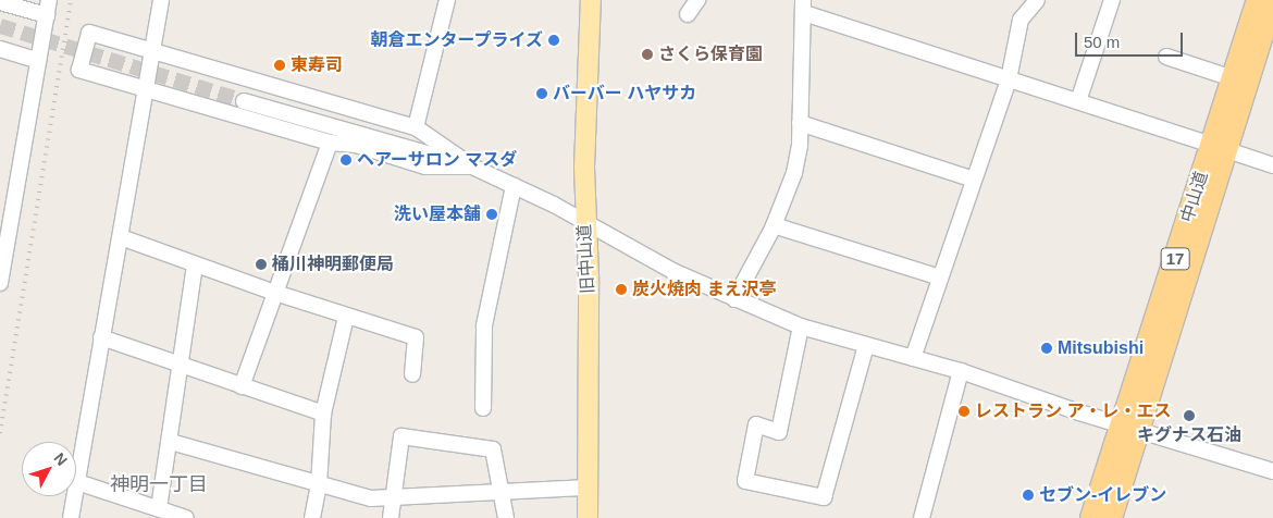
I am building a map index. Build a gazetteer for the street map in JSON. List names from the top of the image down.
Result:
{
  "streets": {
    "highway": ["中山道", "17"],
    "main road": ["旧中山道"]
  },
  "districts": ["神明一丁目"],
  "places": [
    "朝倉エンタープライズ",
    "さくら保育園",
    "東寿司",
    "バーバー ハヤサカ",
    "ヘアーサロン マスダ",
    "洗い屋本舗",
    "桶川神明郵便局",
    "炭火焼肉 まえ沢亭",
    "Mitsubishi",
    "レストラン ア・レ・エス",
    "キグナス石油",
    "セブン-イレブン"
  ],
  "scale_bar": "50 m",
  "north": "top right"
}
